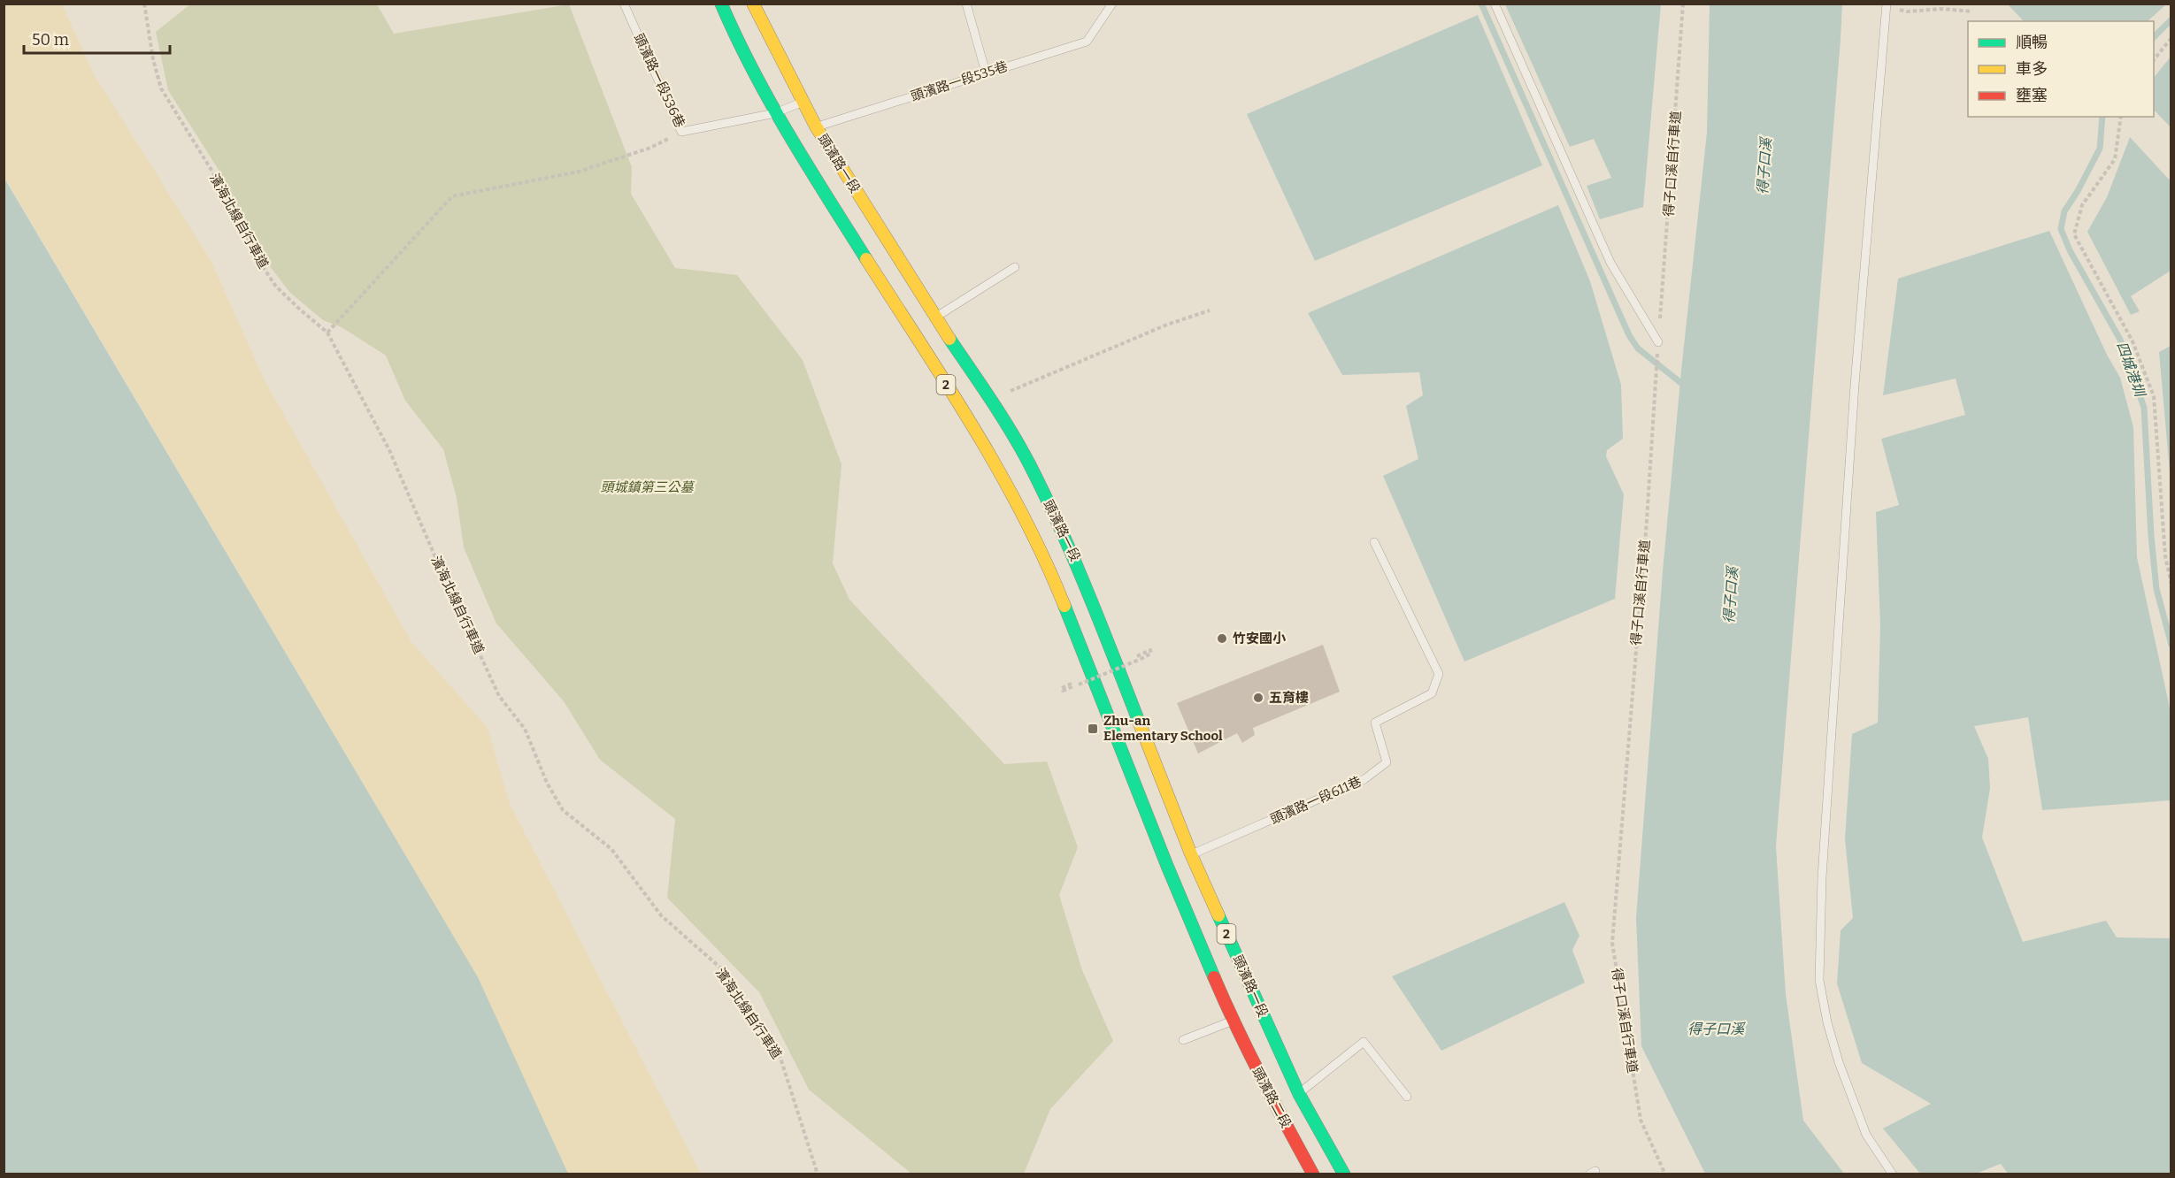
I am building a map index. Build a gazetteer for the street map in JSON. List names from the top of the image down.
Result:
{
  "streets": {
    "main road": ["頭濱路一段", "2", "頭濱路二段"],
    "lane": ["頭濱路一段536巷", "頭濱路一段535巷", "頭濱路一段611巷"],
    "path": ["得子口溪自行車道", "濱海北線自行車道"]
  },
  "crossings": [
    ["頭濱路一段536巷", "頭濱路一段"],
    ["頭濱路一段535巷", "頭濱路一段"],
    ["頭濱路一段", "頭濱路一段611巷"],
    ["頭濱路一段", "頭濱路二段"]
  ],
  "water": ["得子口溪", "四城港圳"],
  "parks": ["頭城鎮第三公墓"],
  "places": {
    "other": ["竹安國小", "五育樓"],
    "transit": ["Zhu-an Elementary School"]
  },
  "legend": ["順暢", "車多", "壅塞"],
  "scale_bar": "50 m"
}
